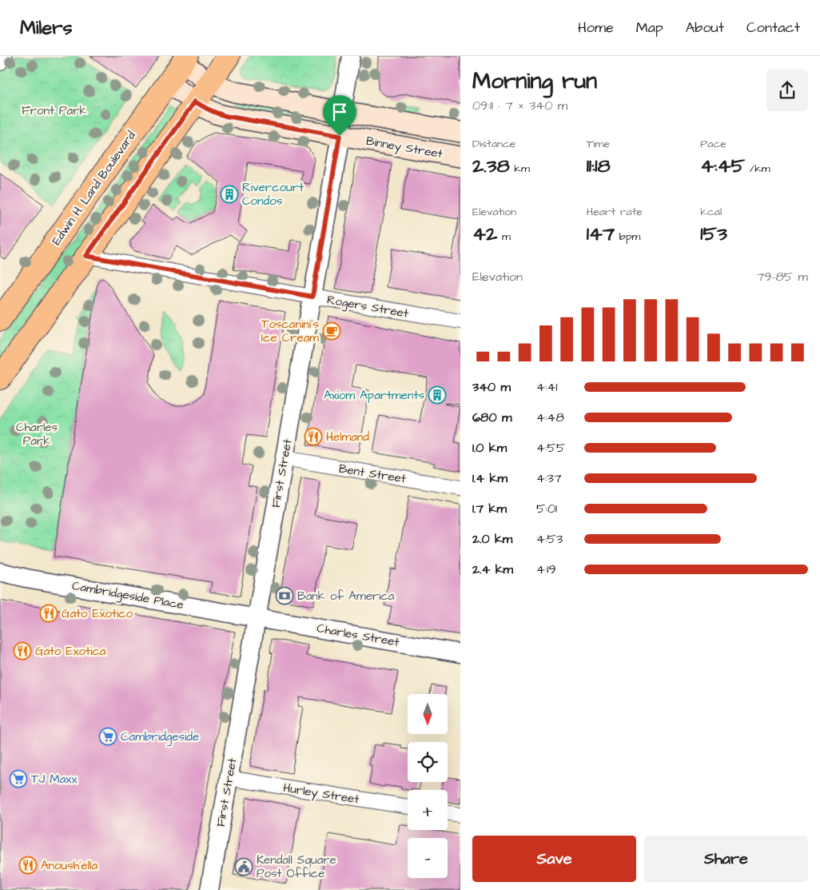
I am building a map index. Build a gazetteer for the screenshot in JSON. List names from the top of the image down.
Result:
{
  "streets": {
    "main road": ["Binney Street", "Edwin H. Land Boulevard"],
    "street": [
      "Rogers Street",
      "First Street",
      "Bent Street",
      "Cambridgeside Place",
      "Charles Street",
      "Hurley Street"
    ]
  },
  "crossings": [
    ["Binney Street", "Edwin H. Land Boulevard"],
    ["Binney Street", "First Street"],
    ["Rogers Street", "First Street"],
    ["First Street", "Bent Street"],
    ["First Street", "Cambridgeside Place"],
    ["First Street", "Charles Street"],
    ["First Street", "Hurley Street"],
    ["Cambridgeside Place", "Charles Street"]
  ],
  "parks": ["Front Park", "Charles Park"],
  "places": {
    "building": ["Rivercourt Condos", "Axiom Apartments"],
    "cafe": ["Toscanini's Ice Cream"],
    "restaurant": [
      "Helmand",
      "Gato Exotico",
      "Gato Exotica",
      "Anoush'ella"
    ],
    "bank": ["Bank of America"],
    "supermarket": ["Cambridgeside", "TJ Maxx"],
    "public building": ["Kendall Square Post Office"]
  },
  "north": "bottom",
  "page": {
    "header": "Milers",
    "nav": [
      "Home",
      "Map",
      "About",
      "Contact"
    ],
    "heading": ["Morning run", "09:11 · 7 × 340 m"],
    "stats": [
      ["Distance", "2.38 km"],
      ["Time", "11:18"],
      ["Pace", "4:45 /km"],
      ["Elevation", "42 m"],
      ["Heart rate", "147 bpm"],
      ["kcal", "153"]
    ],
    "chart": ["Elevation", "79–85 m"],
    "list": [
      {
        "name": "340 m",
        "note": "4:41"
      },
      {
        "name": "680 m",
        "note": "4:48"
      },
      {
        "name": "1.0 km",
        "note": "4:55"
      },
      {
        "name": "1.4 km",
        "note": "4:37"
      },
      {
        "name": "1.7 km",
        "note": "5:01"
      },
      {
        "name": "2.0 km",
        "note": "4:53"
      },
      {
        "name": "2.4 km",
        "note": "4:19"
      }
    ],
    "map_buttons": ["+", "−"],
    "buttons": ["Save", "Share"]
  }
}
